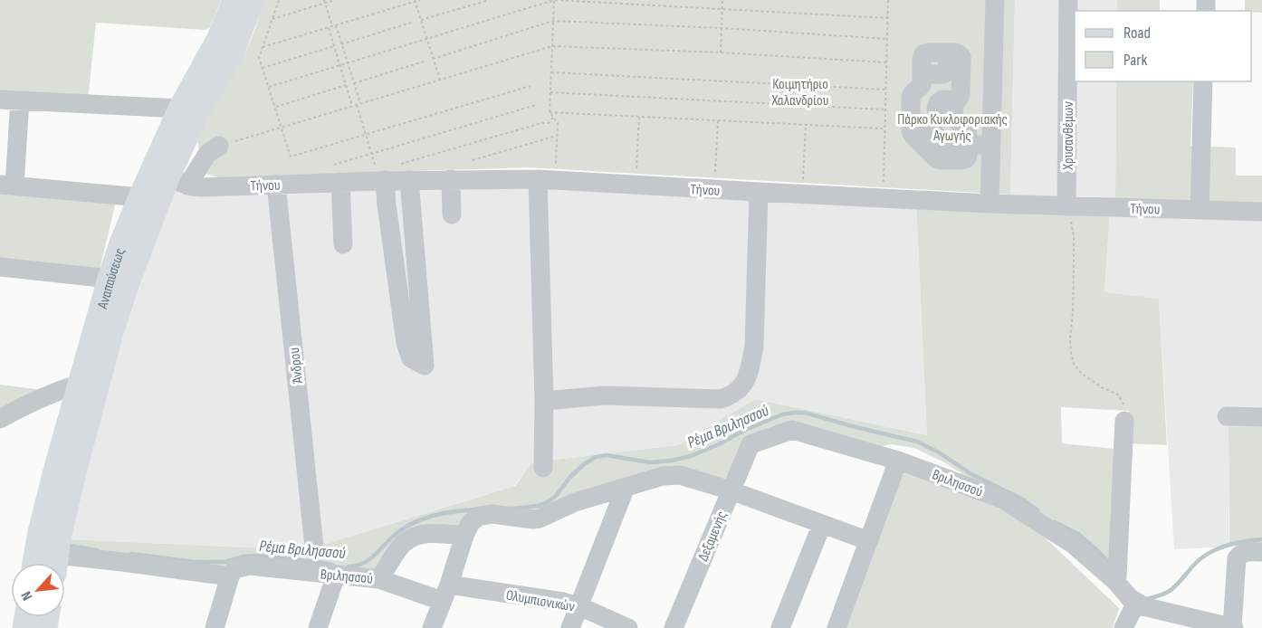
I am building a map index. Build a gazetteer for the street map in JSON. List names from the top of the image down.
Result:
{
  "streets": {
    "main road": ["Αναπαύσεως"],
    "street": [
      "Χρυσανθέμων",
      "Τήνου",
      "Άνδρου",
      "Βριλησσού",
      "Δεξαμενής",
      "Ολυμπιονικών"
    ]
  },
  "crossings": [
    ["Χρυσανθέμων", "Τήνου"],
    ["Τήνου", "Αναπαύσεως"],
    ["Τήνου", "Άνδρου"],
    ["Βριλησσού", "Δεξαμενής"],
    ["Βριλησσού", "Ολυμπιονικών"]
  ],
  "water": ["Ρέμα Βριλησσού"],
  "parks": ["Κοιμητήριο Χαλανδρίου", "Πάρκο Κυκλοφοριακής Αγωγής"],
  "legend": ["Road", "Park"],
  "north": "bottom left"
}
